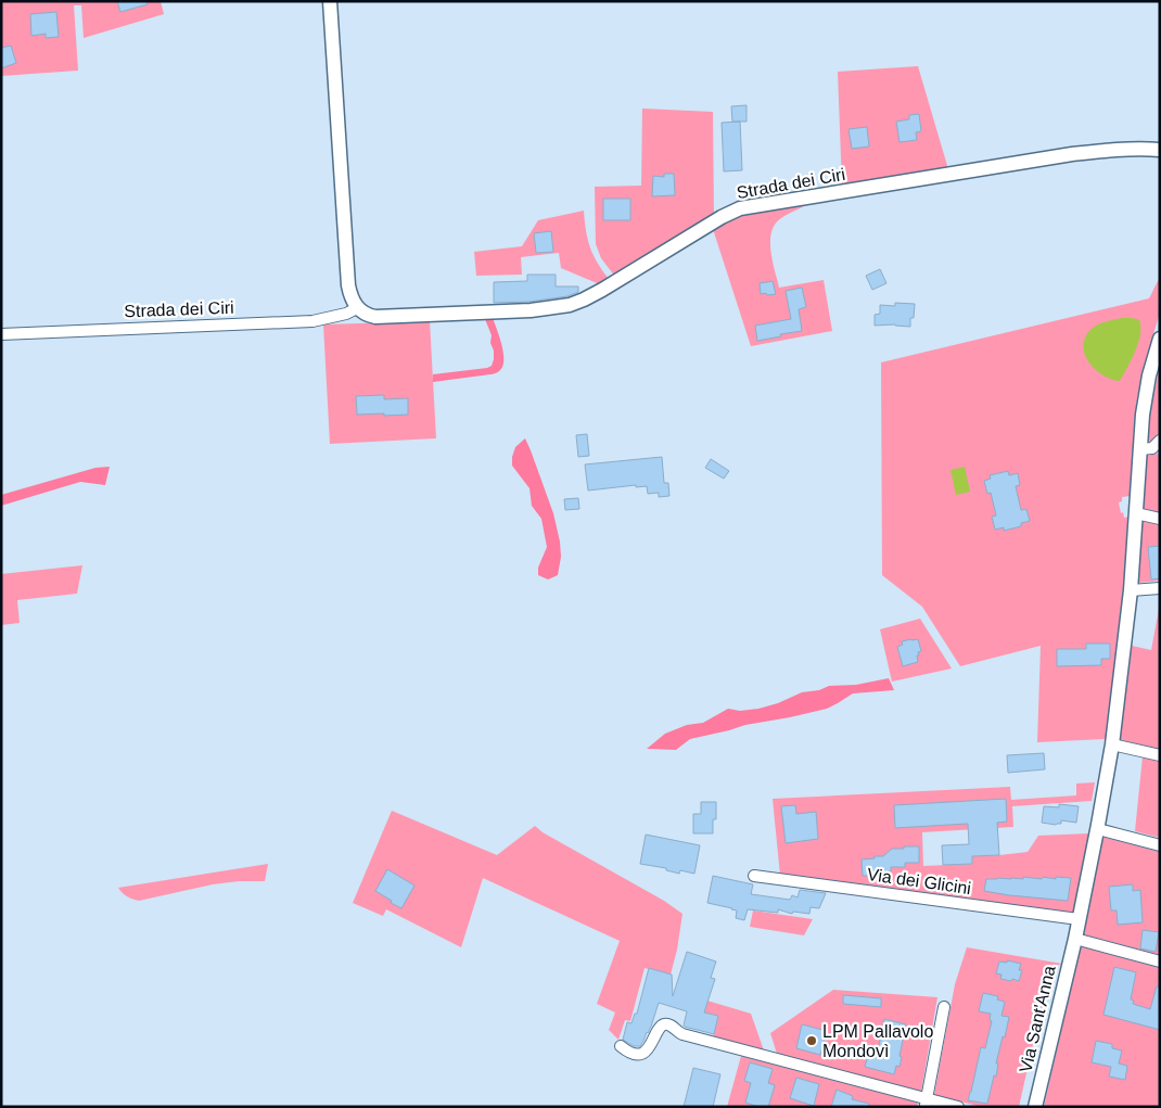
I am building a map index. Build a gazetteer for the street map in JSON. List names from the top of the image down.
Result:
{
  "streets": {
    "street": ["Strada dei Ciri", "Via dei Glicini", "Via Sant'Anna"]
  },
  "crossings": [
    ["Via dei Glicini", "Via Sant'Anna"]
  ],
  "places": ["LPM Pallavolo Mondovì"]
}
